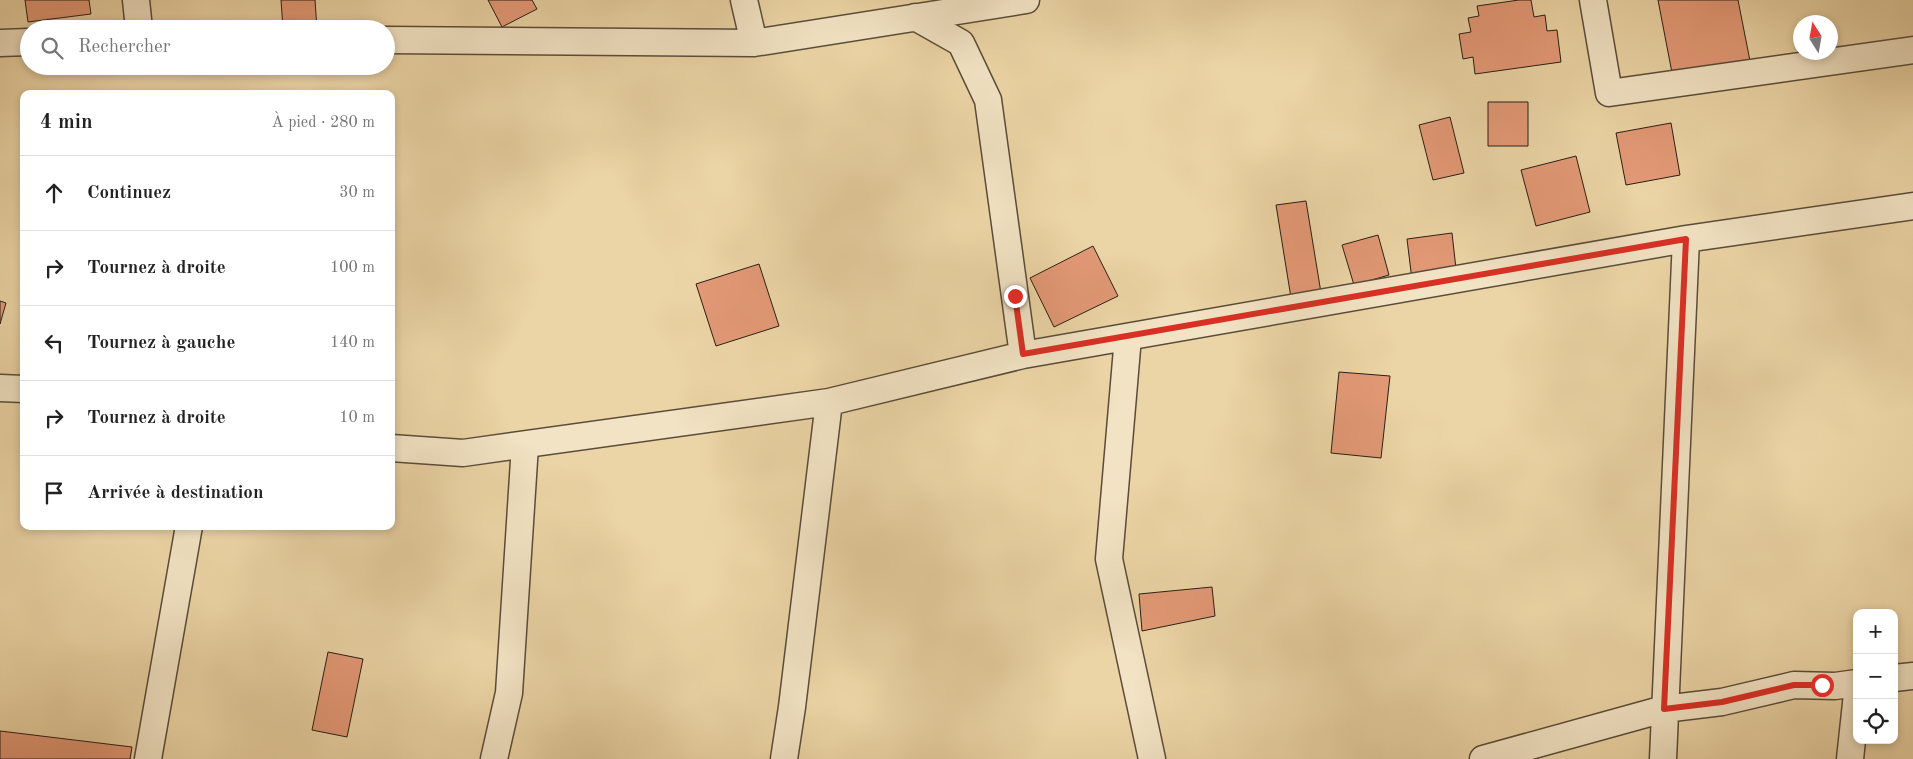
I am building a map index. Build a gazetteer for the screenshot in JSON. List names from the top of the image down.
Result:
{
  "north": "top",
  "page": {
    "search": "Rechercher",
    "heading": ["4 min", "À pied · 280 m"],
    "list": [
      ["Continuez", "30 m"],
      ["Tournez à droite", "100 m"],
      ["Tournez à gauche", "140 m"],
      ["Tournez à droite", "10 m"],
      "Arrivée à destination"
    ],
    "map_buttons": ["+", "−"]
  }
}
